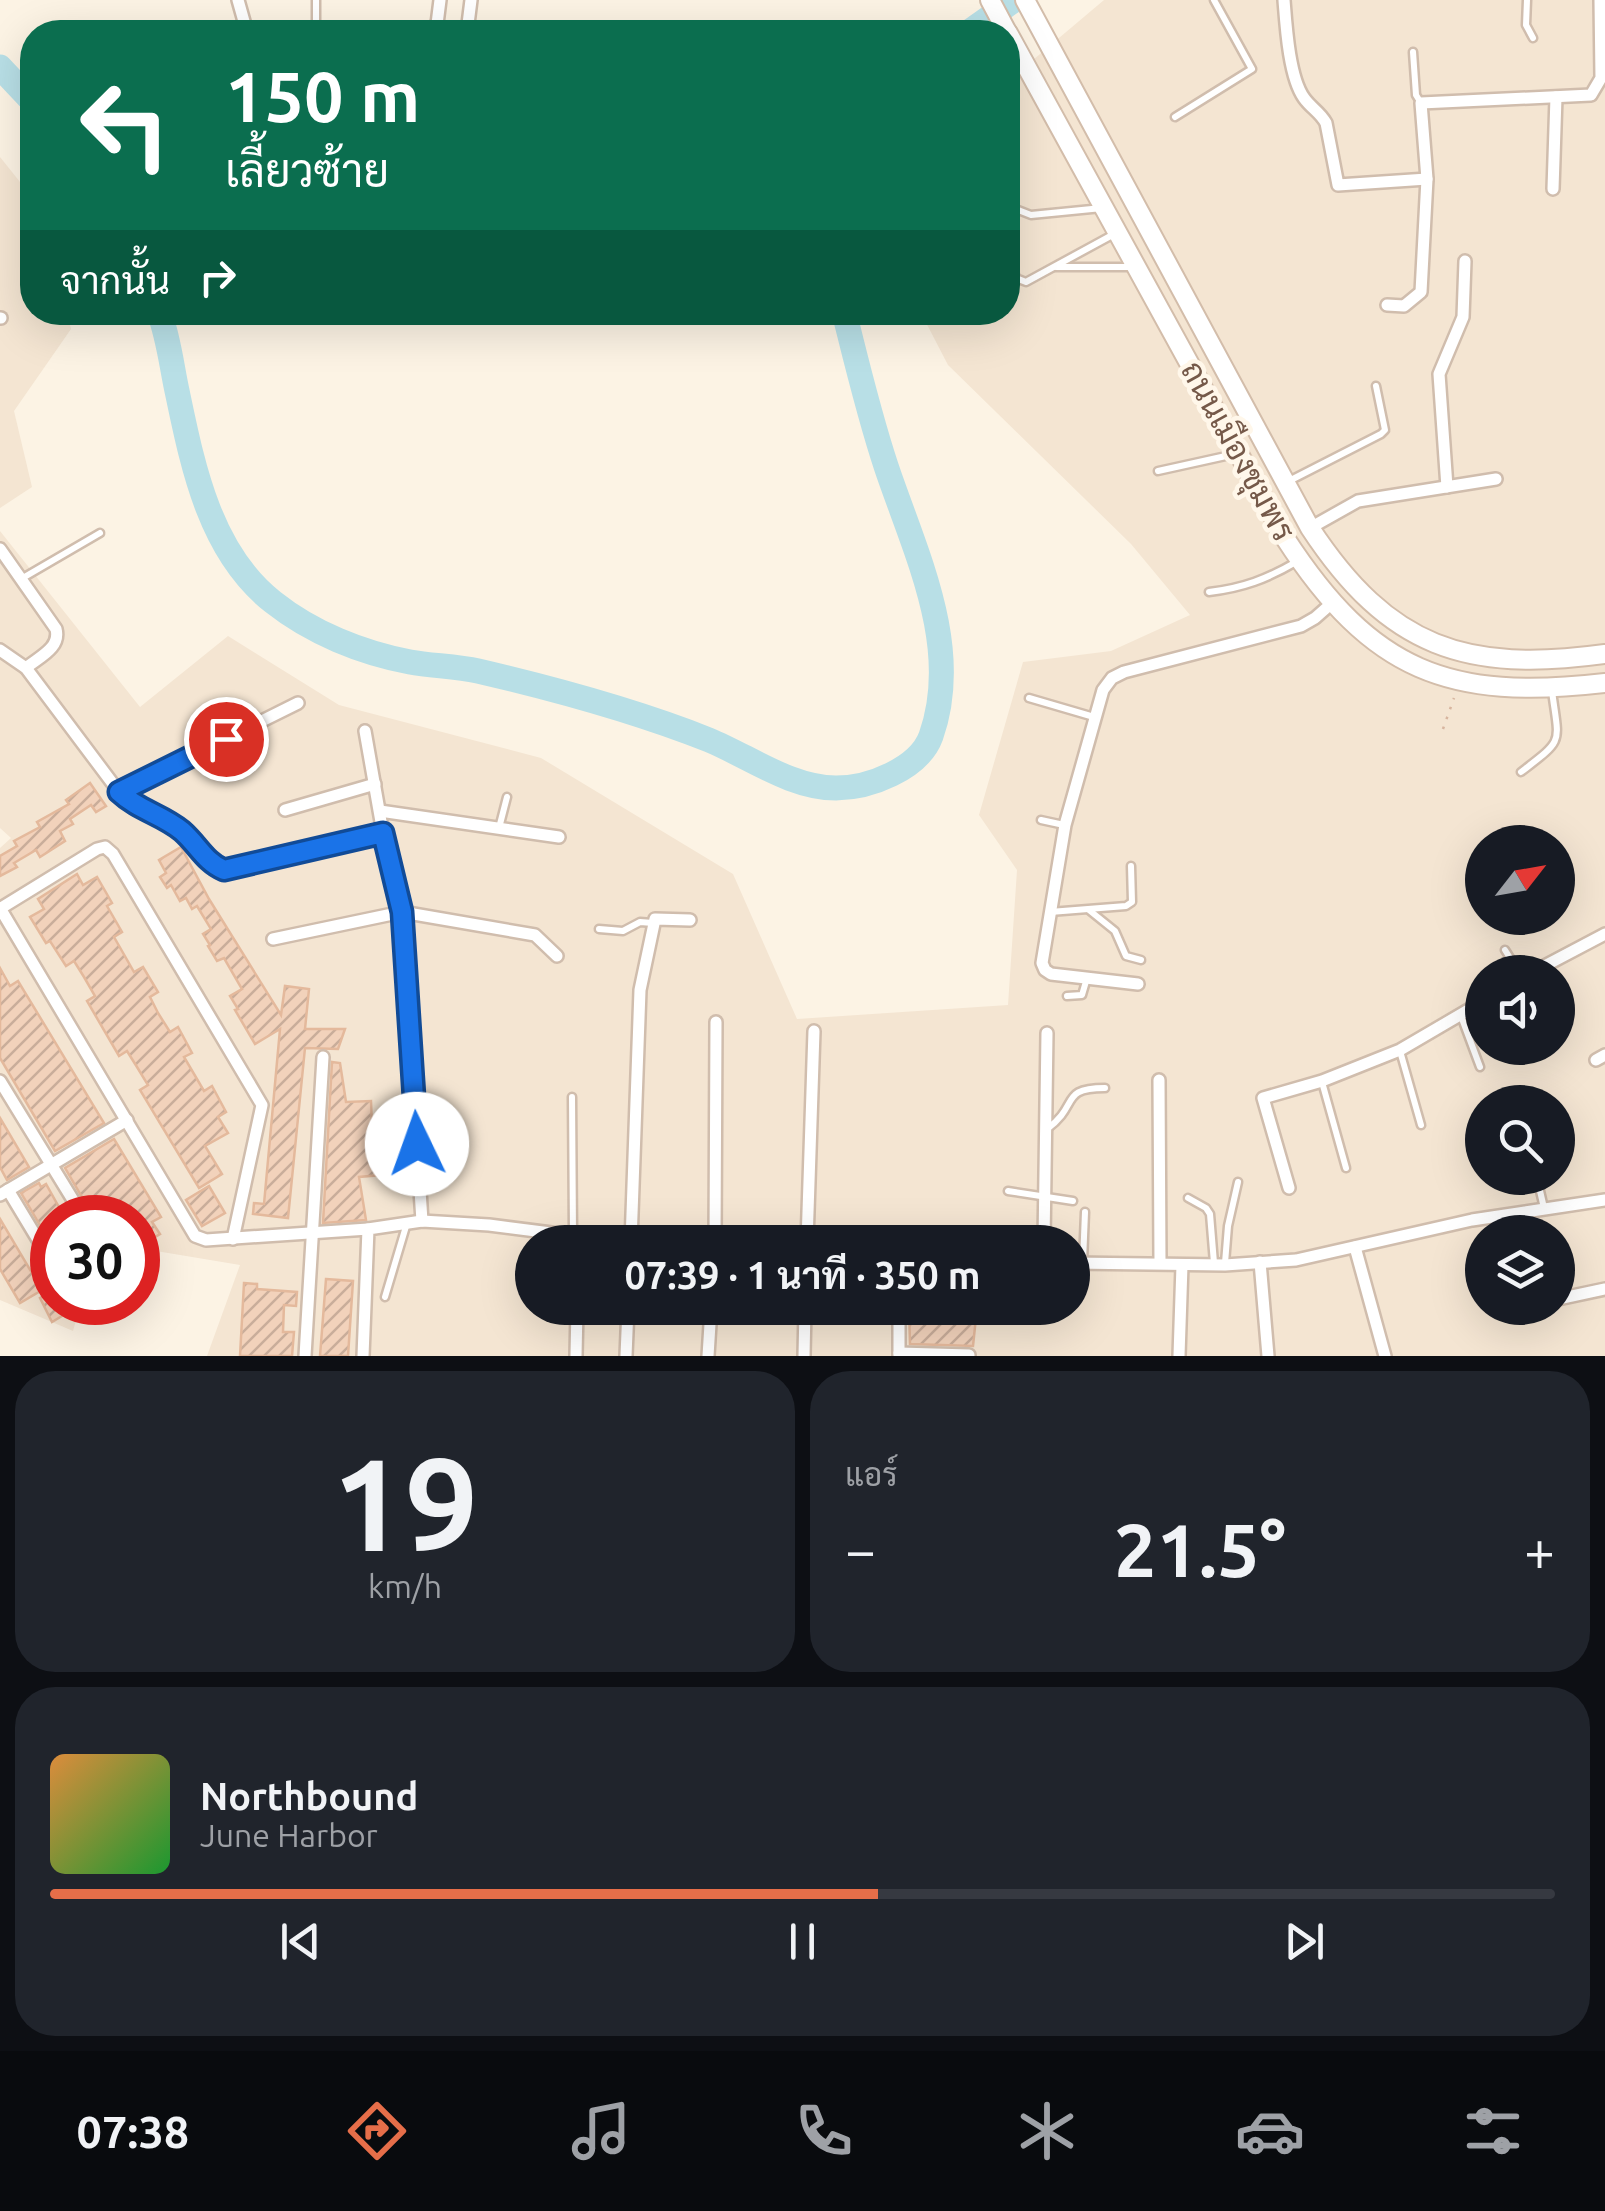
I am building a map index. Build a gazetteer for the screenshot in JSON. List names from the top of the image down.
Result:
{
  "streets": {
    "main road": ["ถนนเมืองชุมพร"]
  },
  "north": "top right",
  "page": {
    "turn": ["150 m", "เลี้ยวซ้าย"],
    "then": "จากนั้น",
    "limit": "30",
    "trip": "07:39 · 1 นาที · 350 m",
    "tile": [
      ["19", "km/h"],
      "แอร์"
    ],
    "heat": ["−", "21.5°", "+"],
    "song": ["Northbound", "June Harbor"],
    "tabs": "07:38"
  }
}
